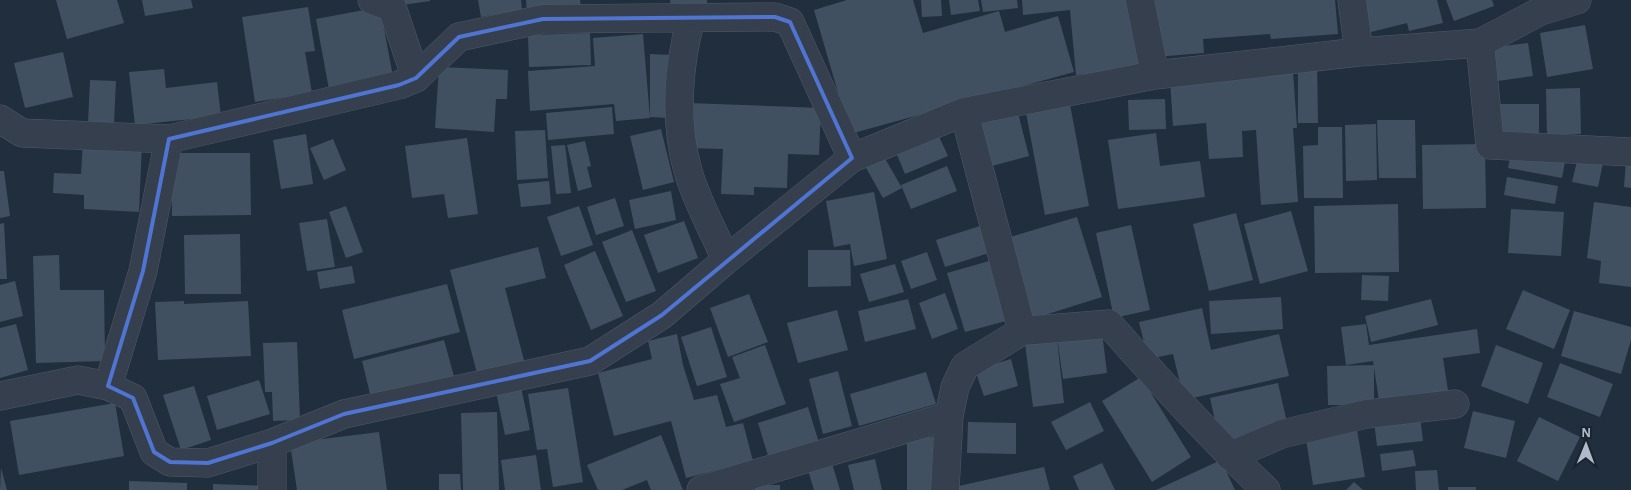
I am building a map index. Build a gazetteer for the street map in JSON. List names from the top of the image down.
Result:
{
  "north": "top"
}
